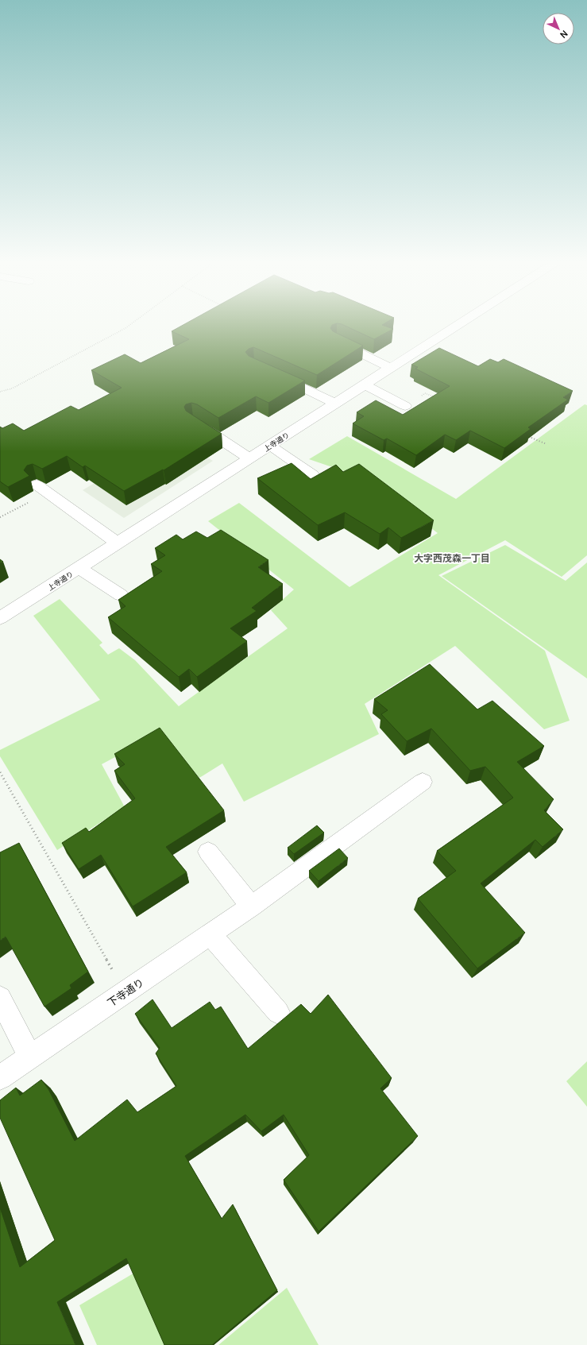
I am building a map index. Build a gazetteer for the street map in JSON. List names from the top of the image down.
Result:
{
  "streets": {
    "street": ["上寺通り", "下寺通り"]
  },
  "districts": ["大字西茂森一丁目"],
  "north": "bottom right"
}
